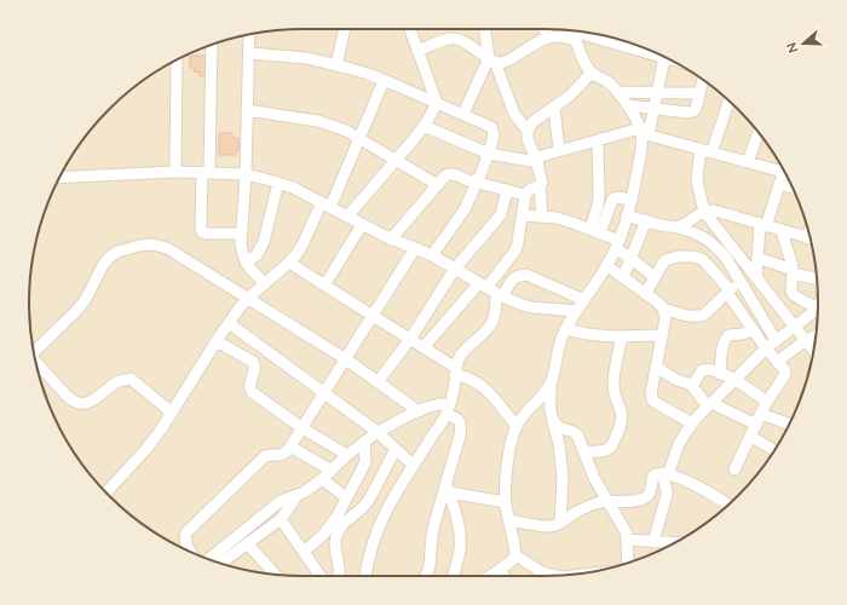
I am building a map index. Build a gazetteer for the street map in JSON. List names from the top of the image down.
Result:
{
  "north": "left"
}
